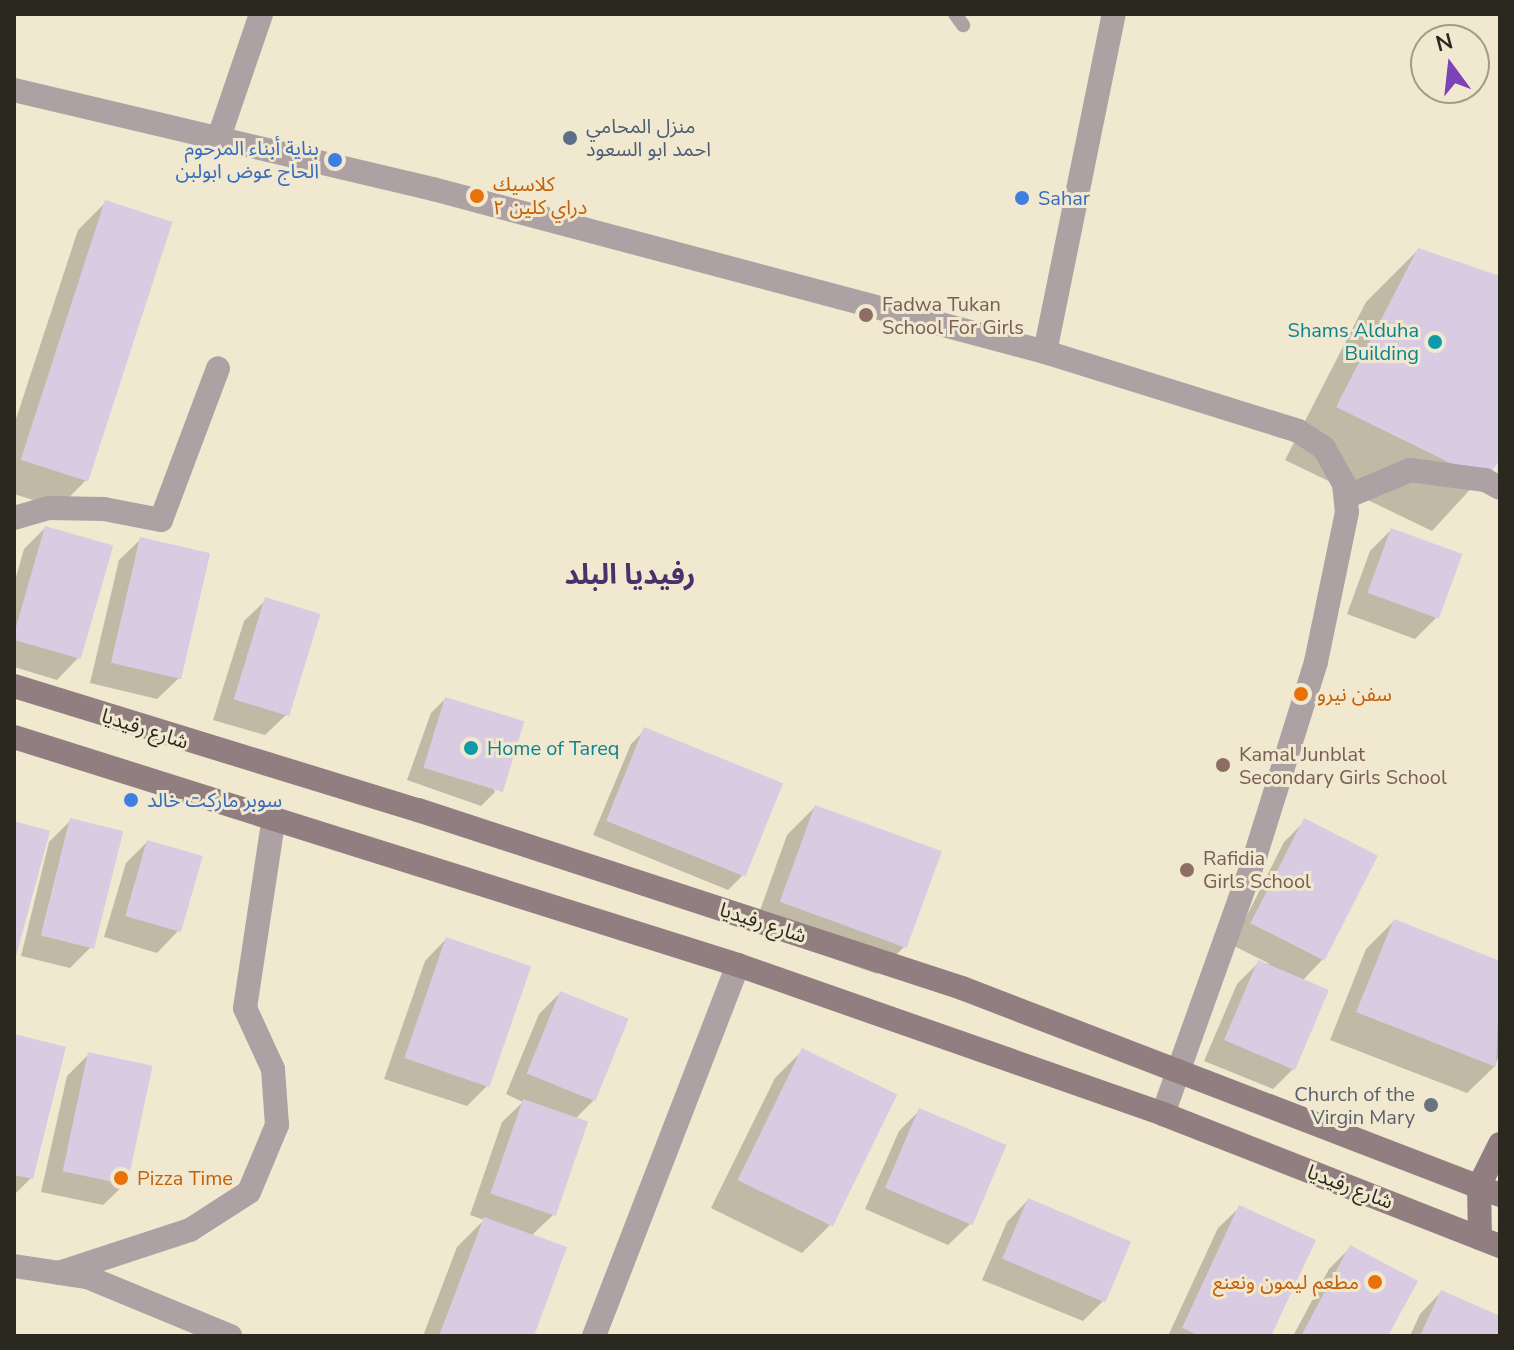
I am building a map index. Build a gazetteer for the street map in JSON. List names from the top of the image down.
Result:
{
  "streets": {
    "main road": ["شارع رفيديا"]
  },
  "districts": ["رفيديا البلد"],
  "places": [
    "منزل المحامي احمد ابو السعود",
    "بناية أبناء المرحوم الحاج عوض ابولبن",
    "كلاسيك دراي كلين ٢",
    "Sahar",
    "Fadwa Tukan School For Girls",
    "Shams Alduha Building",
    "سفن نيرو",
    "Home of Tareq",
    "Kamal Junblat Secondary Girls School",
    "سوبر مارکت خالد",
    "Rafidia Girls School",
    "Church of the Virgin Mary",
    "Pizza Time",
    "مطعم ليمون ونعنع"
  ],
  "north": "top"
}
